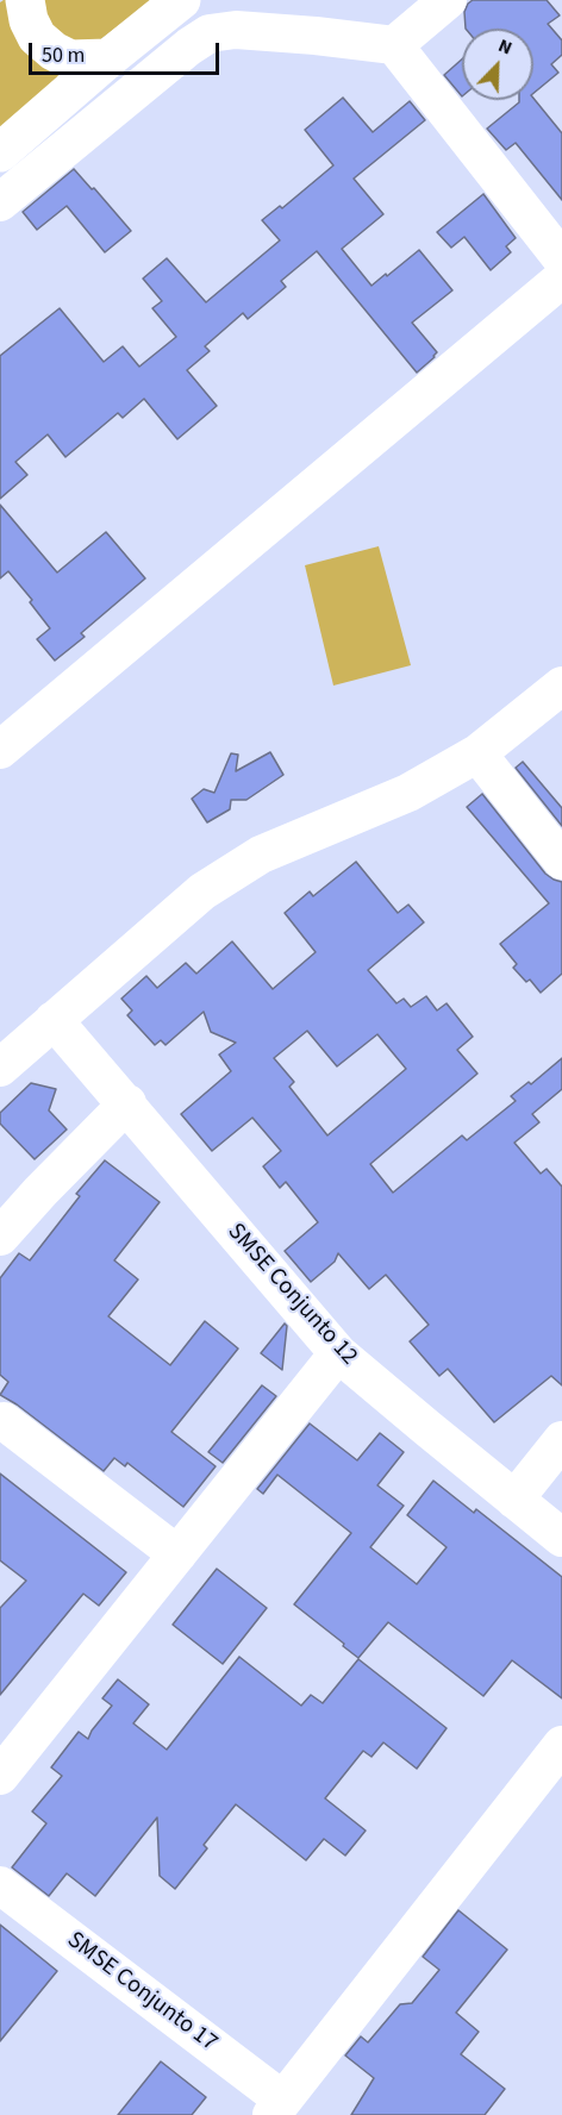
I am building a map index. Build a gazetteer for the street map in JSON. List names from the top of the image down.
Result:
{
  "streets": {
    "street": ["SMSE Conjunto 12", "SMSE Conjunto 17"]
  },
  "scale_bar": "50 m",
  "north": "top right"
}
